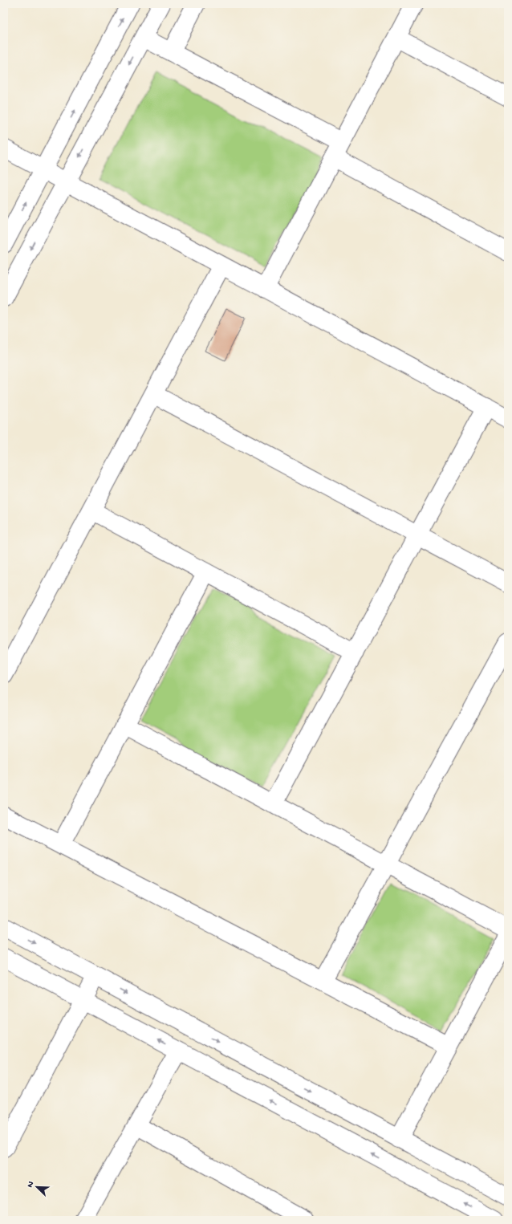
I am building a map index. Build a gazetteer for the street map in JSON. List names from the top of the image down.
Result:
{
  "north": "top left"
}
